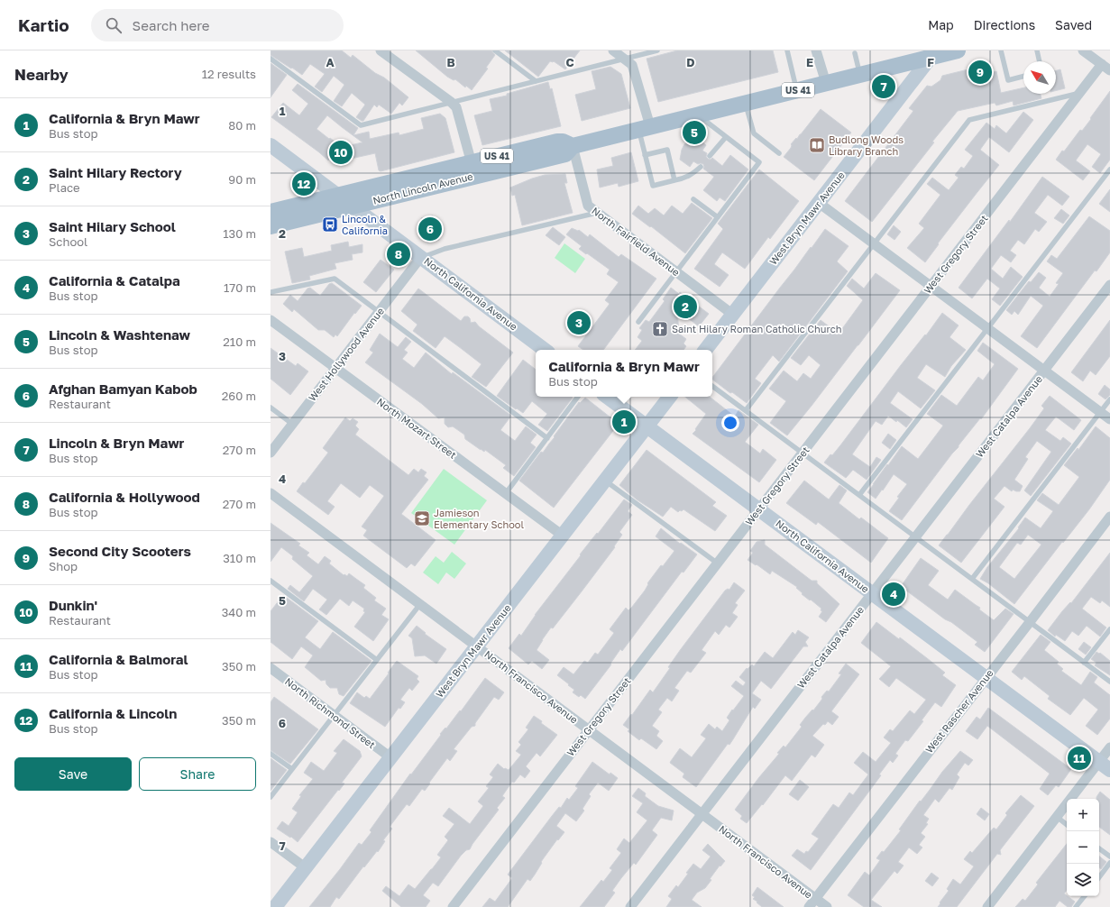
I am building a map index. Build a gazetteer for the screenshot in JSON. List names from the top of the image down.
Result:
{
  "streets": {
    "main road": ["US 41", "North Lincoln Avenue"],
    "street": [
      "West Bryn Mawr Avenue",
      "North Fairfield Avenue",
      "West Gregory Street",
      "North California Avenue",
      "West Hollywood Avenue",
      "West Catalpa Avenue",
      "North Mozart Street",
      "North Francisco Avenue",
      "West Rascher Avenue",
      "North Richmond Street"
    ]
  },
  "crossings": [
    ["North Lincoln Avenue", "West Bryn Mawr Avenue"],
    ["North Lincoln Avenue", "North Fairfield Avenue"],
    ["North Lincoln Avenue", "North California Avenue"],
    ["West Bryn Mawr Avenue", "North Fairfield Avenue"],
    ["West Bryn Mawr Avenue", "North California Avenue"],
    ["West Bryn Mawr Avenue", "North Mozart Street"],
    ["West Bryn Mawr Avenue", "North Francisco Avenue"],
    ["West Bryn Mawr Avenue", "North Richmond Street"],
    ["West Gregory Street", "North California Avenue"],
    ["West Gregory Street", "North Francisco Avenue"],
    ["North California Avenue", "West Hollywood Avenue"],
    ["North California Avenue", "West Catalpa Avenue"],
    ["North California Avenue", "West Rascher Avenue"],
    ["West Hollywood Avenue", "North Mozart Street"],
    ["West Catalpa Avenue", "North Francisco Avenue"],
    ["North Francisco Avenue", "West Rascher Avenue"]
  ],
  "places": {
    "library": ["Budlong Woods Library Branch"],
    "bus stop": ["Lincoln & California"],
    "church": ["Saint Hilary Roman Catholic Church"],
    "school or university": ["Jamieson Elementary School"]
  },
  "north": "top left",
  "page": {
    "header": "Kartio",
    "search": "Search here",
    "nav": ["Map", "Directions", "Saved"],
    "heading": ["Nearby", "12 results"],
    "pins": [
      "9",
      "7",
      "5",
      "10",
      "12",
      "6",
      "8",
      "2",
      "3",
      "1",
      "4",
      "11"
    ],
    "list": [
      {
        "mark": "1",
        "name": "California & Bryn Mawr",
        "note": "Bus stop",
        "value": "80 m"
      },
      {
        "mark": "2",
        "name": "Saint Hilary Rectory",
        "note": "Place",
        "value": "90 m"
      },
      {
        "mark": "3",
        "name": "Saint Hilary School",
        "note": "School",
        "value": "130 m"
      },
      {
        "mark": "4",
        "name": "California & Catalpa",
        "note": "Bus stop",
        "value": "170 m"
      },
      {
        "mark": "5",
        "name": "Lincoln & Washtenaw",
        "note": "Bus stop",
        "value": "210 m"
      },
      {
        "mark": "6",
        "name": "Afghan Bamyan Kabob",
        "note": "Restaurant",
        "value": "260 m"
      },
      {
        "mark": "7",
        "name": "Lincoln & Bryn Mawr",
        "note": "Bus stop",
        "value": "270 m"
      },
      {
        "mark": "8",
        "name": "California & Hollywood",
        "note": "Bus stop",
        "value": "270 m"
      },
      {
        "mark": "9",
        "name": "Second City Scooters",
        "note": "Shop",
        "value": "310 m"
      },
      {
        "mark": "10",
        "name": "Dunkin'",
        "note": "Restaurant",
        "value": "340 m"
      },
      {
        "mark": "11",
        "name": "California & Balmoral",
        "note": "Bus stop",
        "value": "350 m"
      },
      {
        "mark": "12",
        "name": "California & Lincoln",
        "note": "Bus stop",
        "value": "350 m"
      }
    ],
    "popup": ["California & Bryn Mawr", "Bus stop"],
    "buttons": ["Save", "Share"],
    "map_buttons": ["+", "−"]
  },
  "grid": {
    "columns": [
      "A",
      "B",
      "C",
      "D",
      "E",
      "F"
    ],
    "rows": [
      "1",
      "2",
      "3",
      "4",
      "5",
      "6",
      "7"
    ]
  }
}
